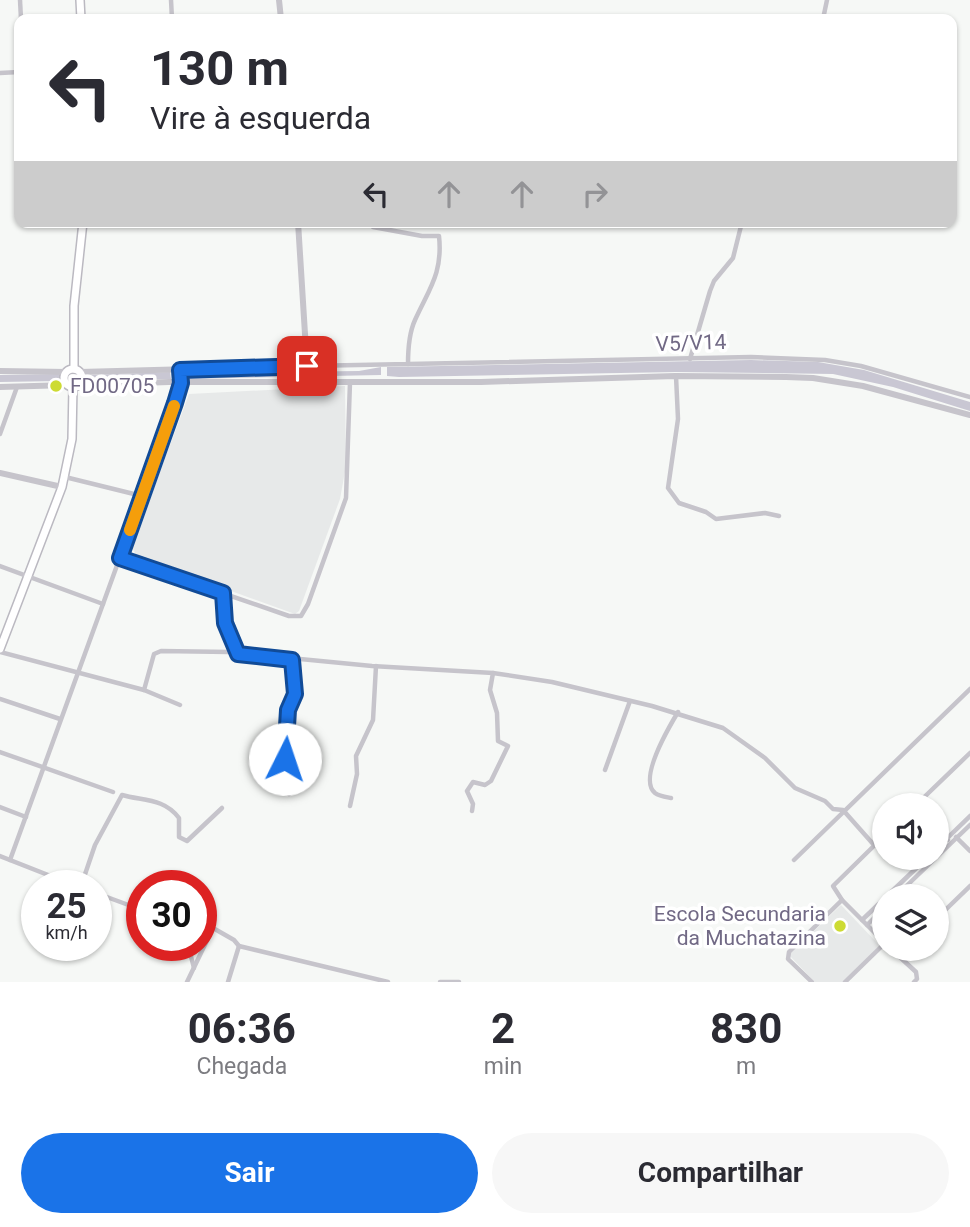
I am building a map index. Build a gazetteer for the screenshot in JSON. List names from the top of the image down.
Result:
{
  "streets": {
    "street": ["V5/V14"]
  },
  "places": ["FD00705", "Escola Secundaria da Muchatazina"],
  "page": {
    "turn": ["130 m", "Vire à esquerda"],
    "speed": "25 km/h",
    "limit": "30",
    "eta": [
      "06:36",
      "Chegada",
      "2",
      "min",
      "830",
      "m"
    ],
    "buttons": ["Sair", "Compartilhar"]
  }
}
